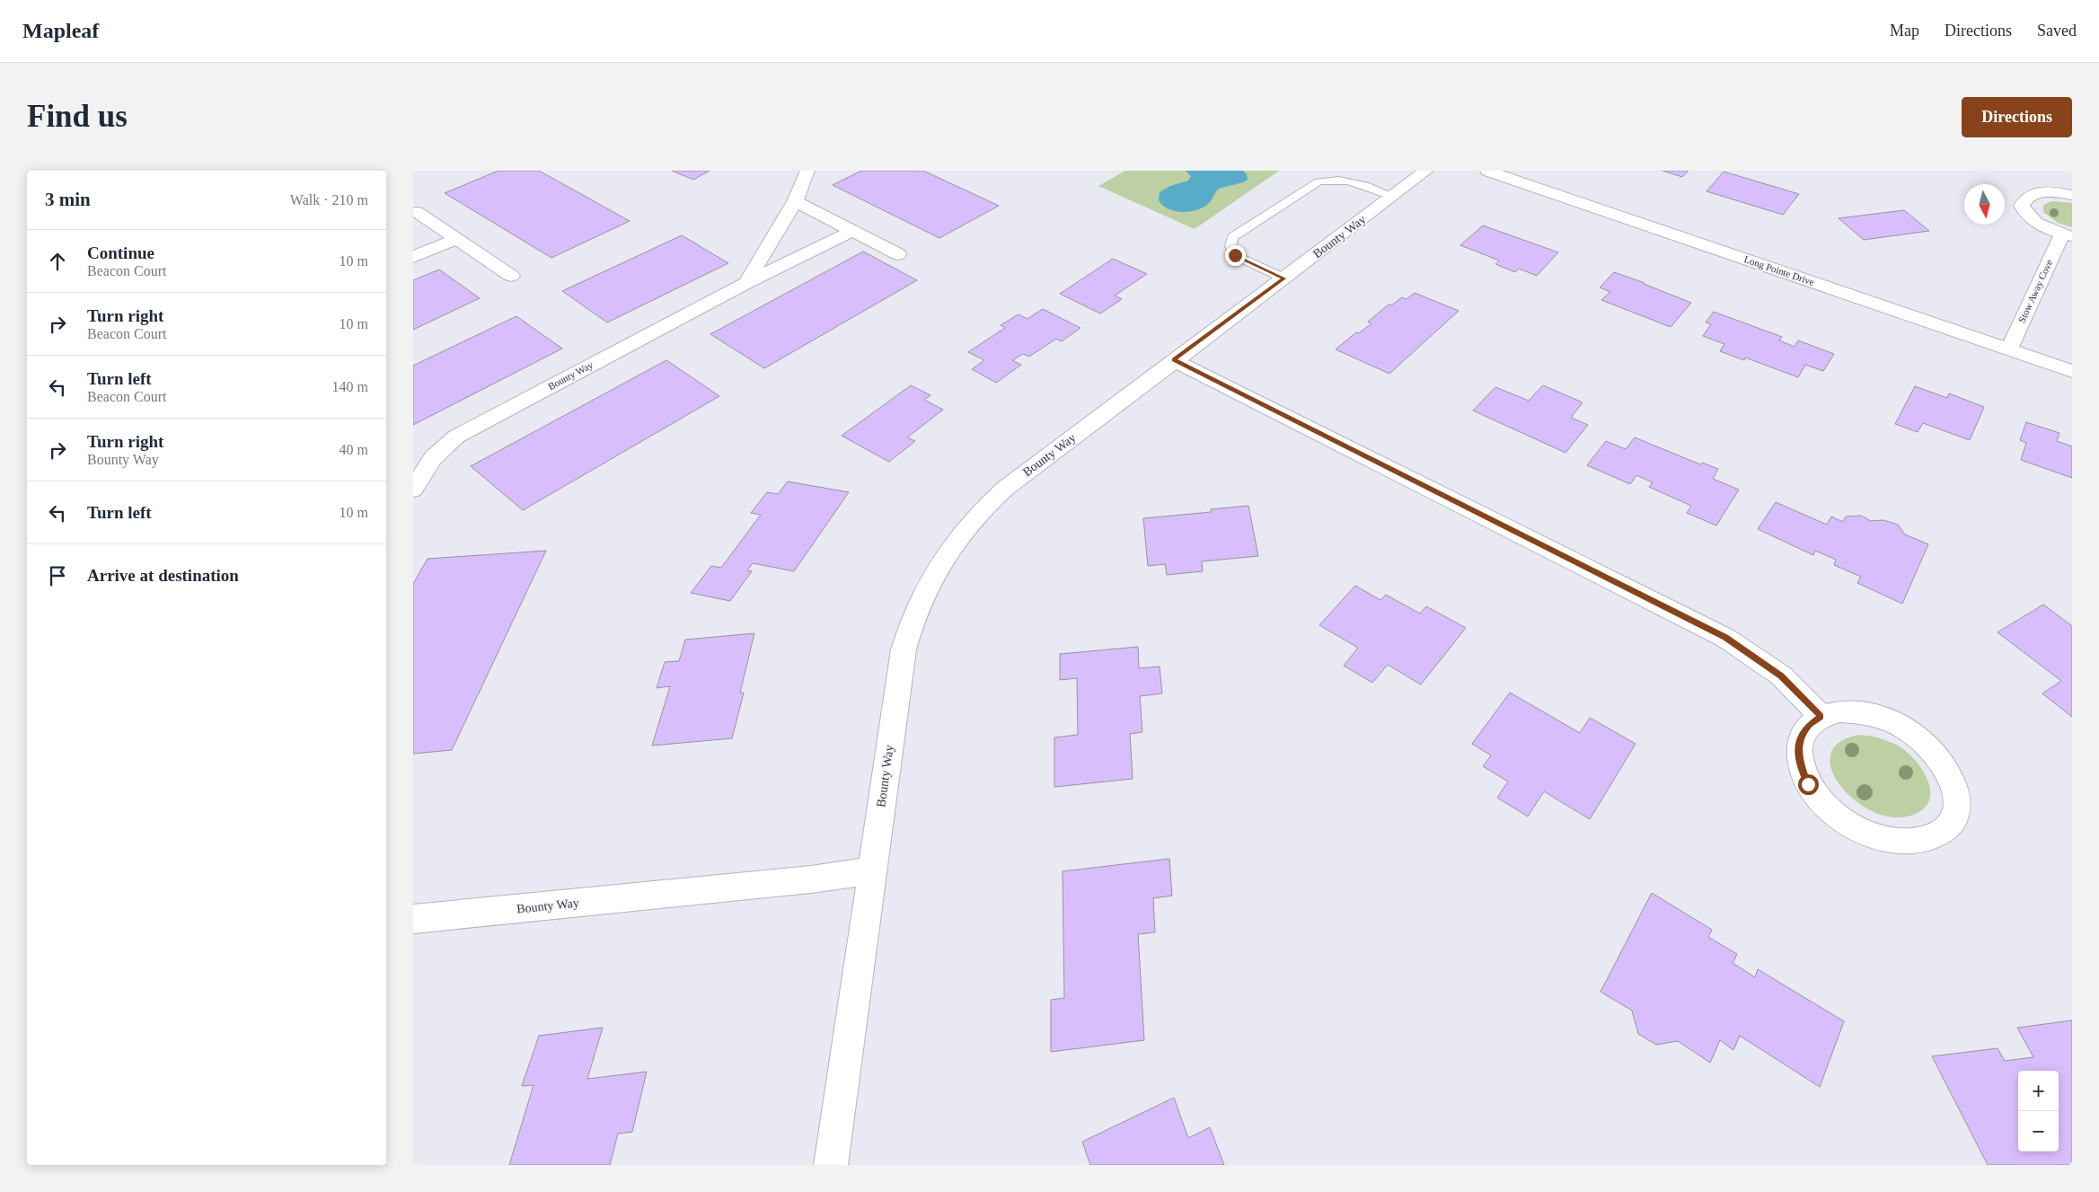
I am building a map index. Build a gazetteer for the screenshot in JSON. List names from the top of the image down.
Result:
{
  "streets": {
    "street": ["Bounty Way", "Long Pointe Drive", "Stow Away Cove"]
  },
  "crossings": [
    ["Long Pointe Drive", "Stow Away Cove"]
  ],
  "north": "bottom",
  "page": {
    "header": "Mapleaf",
    "nav": ["Map", "Directions", "Saved"],
    "buttons": "Directions",
    "title": "Find us",
    "heading": ["3 min", "Walk · 210 m"],
    "list": [
      ["Continue", "Beacon Court", "10 m"],
      ["Turn right", "Beacon Court", "10 m"],
      ["Turn left", "Beacon Court", "140 m"],
      ["Turn right", "Bounty Way", "40 m"],
      ["Turn left", "10 m"],
      "Arrive at destination"
    ],
    "map_buttons": ["+", "−"]
  }
}
